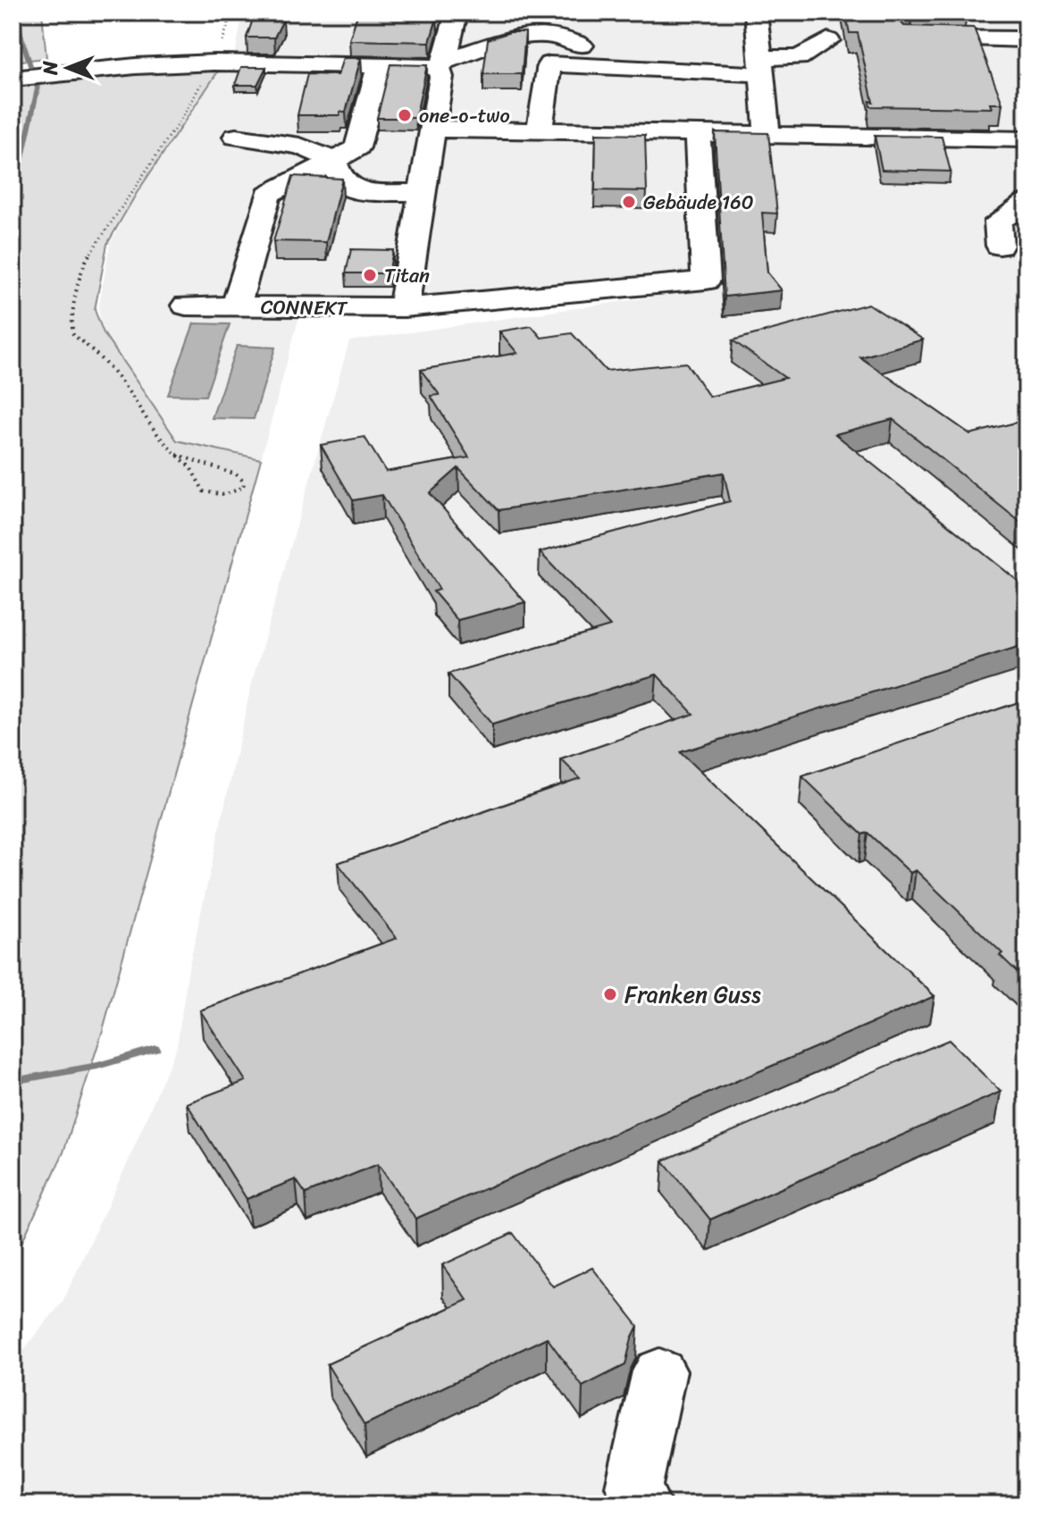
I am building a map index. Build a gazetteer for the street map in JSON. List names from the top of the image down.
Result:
{
  "streets": {
    "street": ["CONNEKT"]
  },
  "places": [
    "one-o-two",
    "Gebäude 160",
    "Titan",
    "Franken Guss"
  ],
  "north": "left"
}
